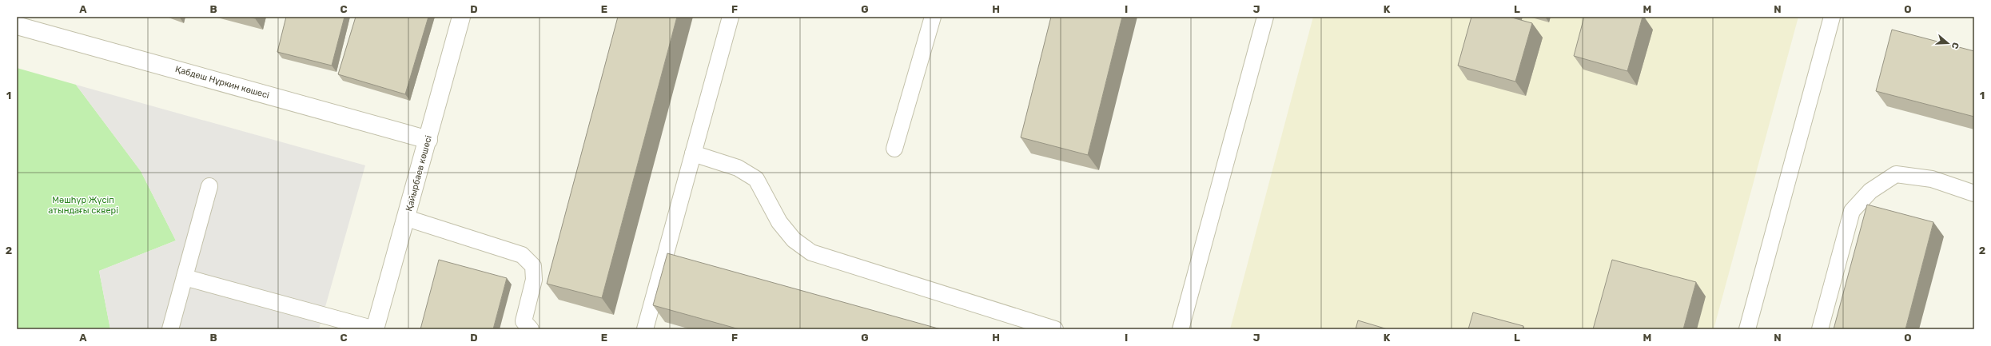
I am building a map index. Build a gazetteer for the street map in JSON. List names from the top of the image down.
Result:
{
  "streets": {
    "street": ["Қабдеш Нұркин көшесі", "Қайырбаев көшесі"]
  },
  "crossings": [
    ["Қабдеш Нұркин көшесі", "Қайырбаев көшесі"]
  ],
  "parks": ["Мәшһүр Жүсіп атындағы сквері"],
  "north": "right",
  "grid": {
    "columns": [
      "A",
      "B",
      "C",
      "D",
      "E",
      "F",
      "G",
      "H",
      "I",
      "J",
      "K",
      "L",
      "M",
      "N",
      "O"
    ],
    "rows": ["1", "2"]
  }
}
